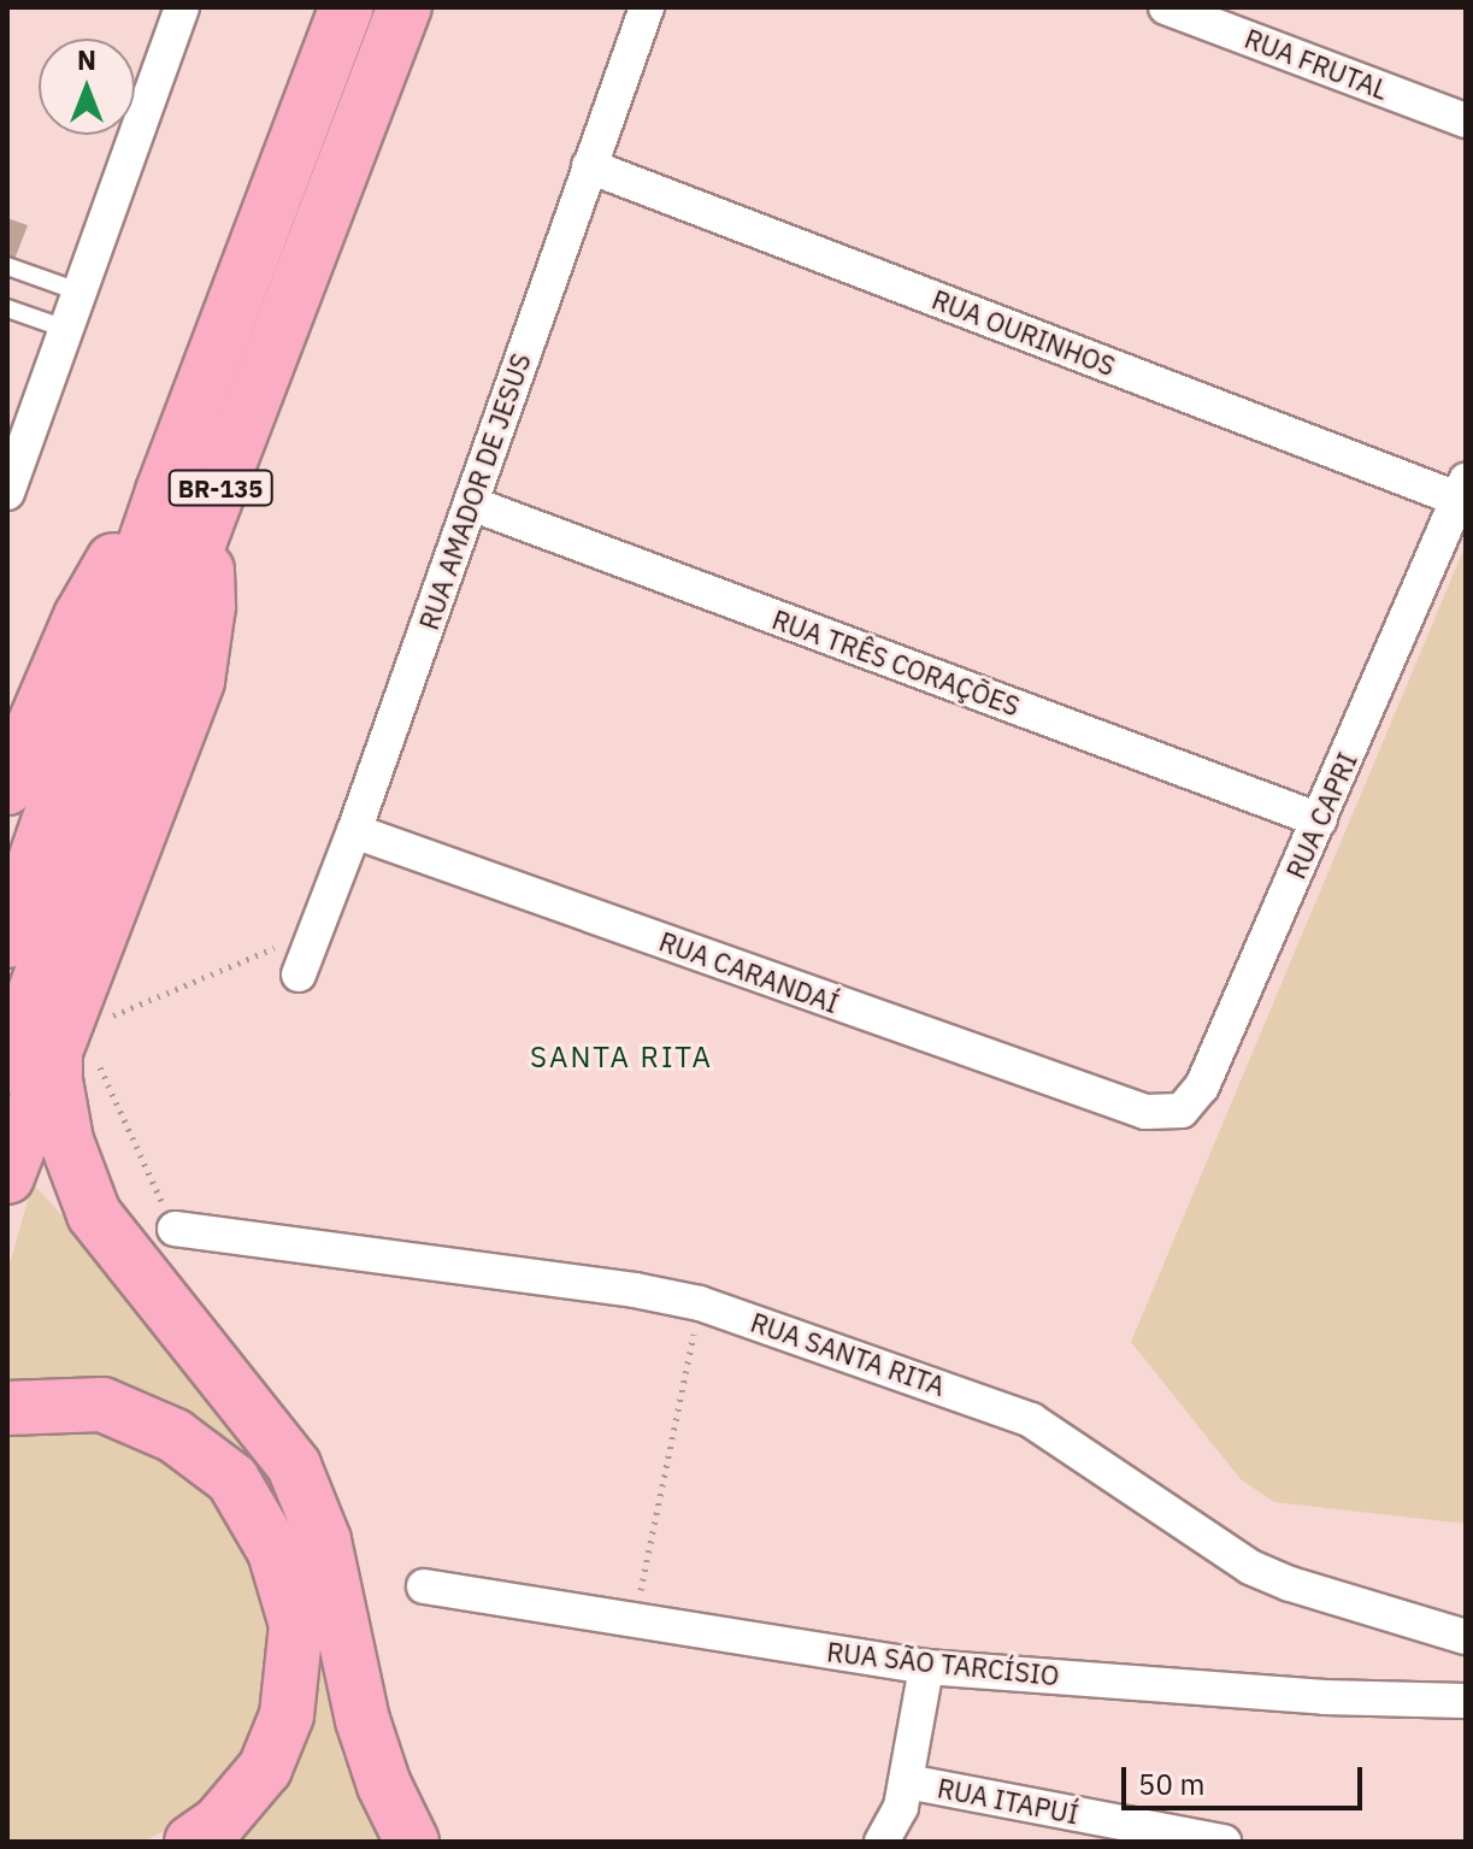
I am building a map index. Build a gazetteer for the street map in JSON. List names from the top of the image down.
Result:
{
  "streets": {
    "highway": ["BR-135"],
    "street": [
      "RUA FRUTAL",
      "RUA OURINHOS",
      "RUA AMADOR DE JESUS",
      "RUA TRÊS CORAÇÕES",
      "RUA CAPRI",
      "RUA CARANDAÍ",
      "RUA SANTA RITA",
      "RUA SÃO TARCÍSIO",
      "RUA ITAPUÍ"
    ]
  },
  "crossings": [
    ["RUA OURINHOS", "RUA AMADOR DE JESUS"],
    ["RUA OURINHOS", "RUA CAPRI"],
    ["RUA AMADOR DE JESUS", "RUA TRÊS CORAÇÕES"],
    ["RUA AMADOR DE JESUS", "RUA CARANDAÍ"],
    ["RUA TRÊS CORAÇÕES", "RUA CAPRI"],
    ["RUA CAPRI", "RUA CARANDAÍ"]
  ],
  "districts": ["SANTA RITA"],
  "scale_bar": "50 m",
  "north": "top"
}
